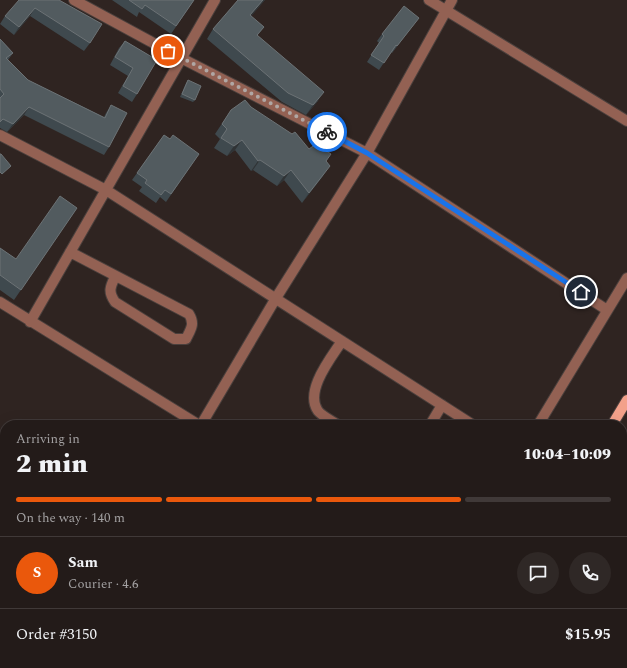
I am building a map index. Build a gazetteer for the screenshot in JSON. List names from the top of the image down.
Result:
{
  "page": {
    "heading": ["2 min", "Arriving in", "10:04–10:09"],
    "panel": [
      "Sam",
      "Courier · 4.6",
      "Order #3150",
      "$15.95"
    ],
    "bar": "On the way · 140 m",
    "round": "S"
  }
}
